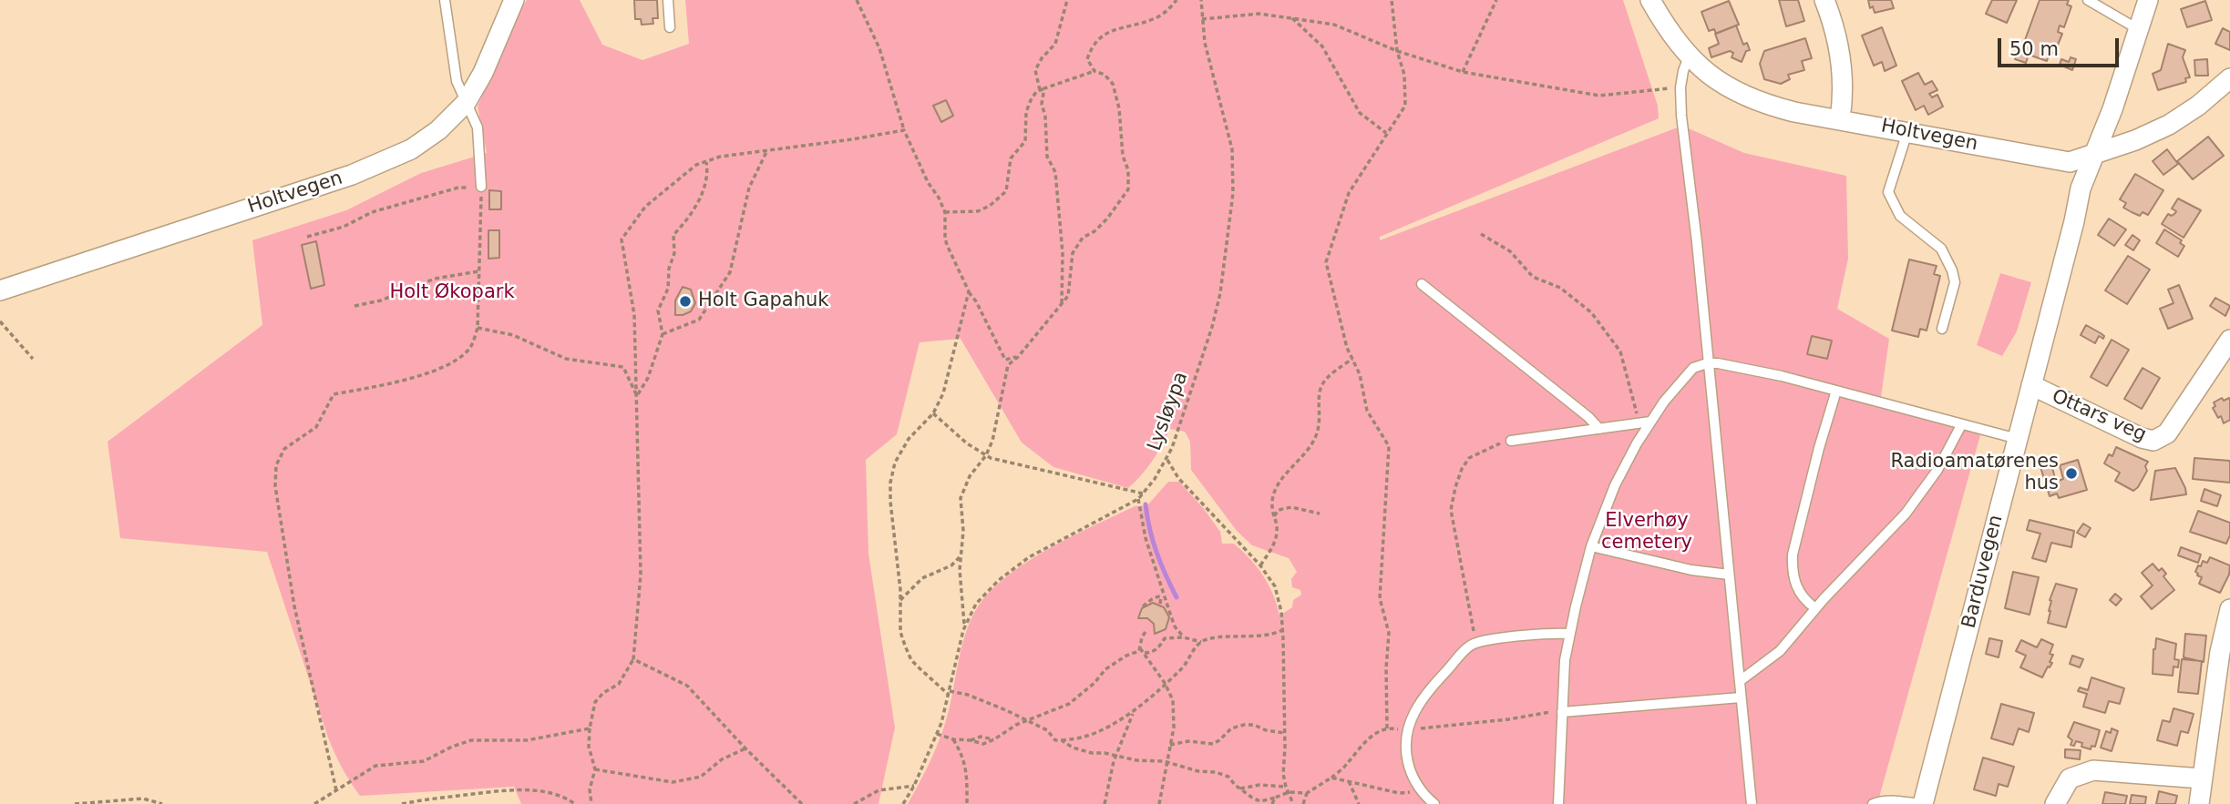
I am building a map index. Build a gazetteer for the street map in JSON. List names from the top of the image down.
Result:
{
  "streets": {
    "street": ["Holtvegen", "Ottars veg", "Barduvegen"],
    "path": ["Lysløypa"]
  },
  "crossings": [
    ["Holtvegen", "Barduvegen"],
    ["Ottars veg", "Barduvegen"]
  ],
  "parks": ["Holt Økopark", "Elverhøy cemetery"],
  "places": ["Holt Gapahuk", "Radioamatørenes hus"],
  "scale_bar": "50 m"
}
